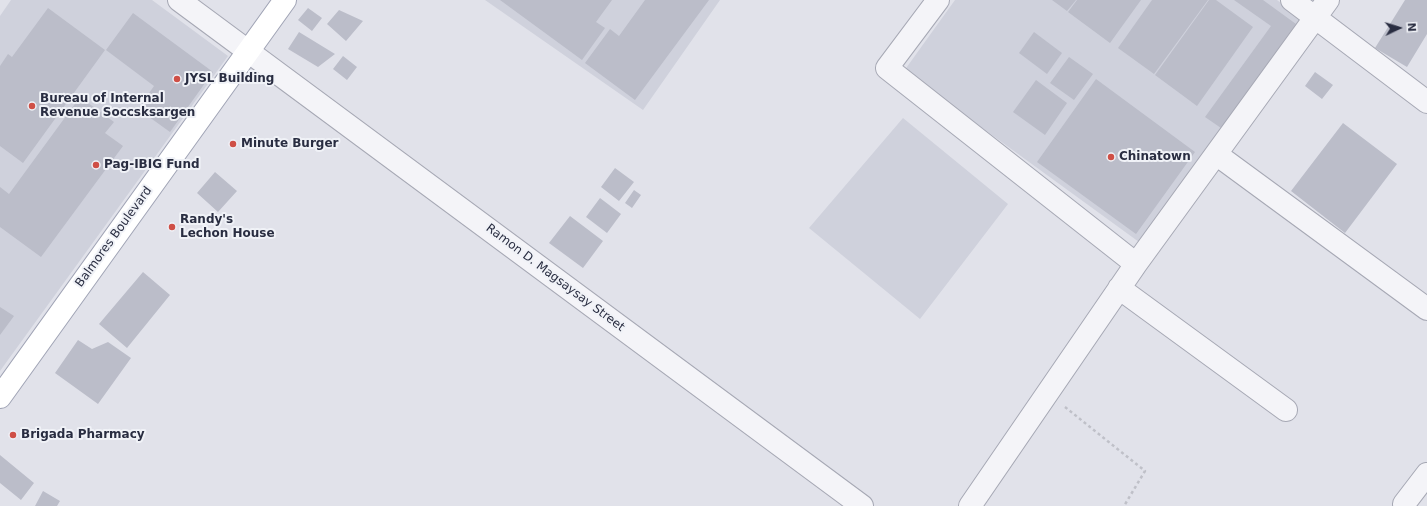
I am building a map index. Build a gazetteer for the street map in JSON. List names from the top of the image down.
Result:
{
  "streets": {
    "main road": ["Balmores Boulevard"],
    "street": ["Ramon D. Magsaysay Street"]
  },
  "crossings": [
    ["Balmores Boulevard", "Ramon D. Magsaysay Street"]
  ],
  "places": [
    "JYSL Building",
    "Bureau of Internal Revenue Soccsksargen",
    "Minute Burger",
    "Chinatown",
    "Pag-IBIG Fund",
    "Randy's Lechon House",
    "Brigada Pharmacy"
  ],
  "north": "right"
}
